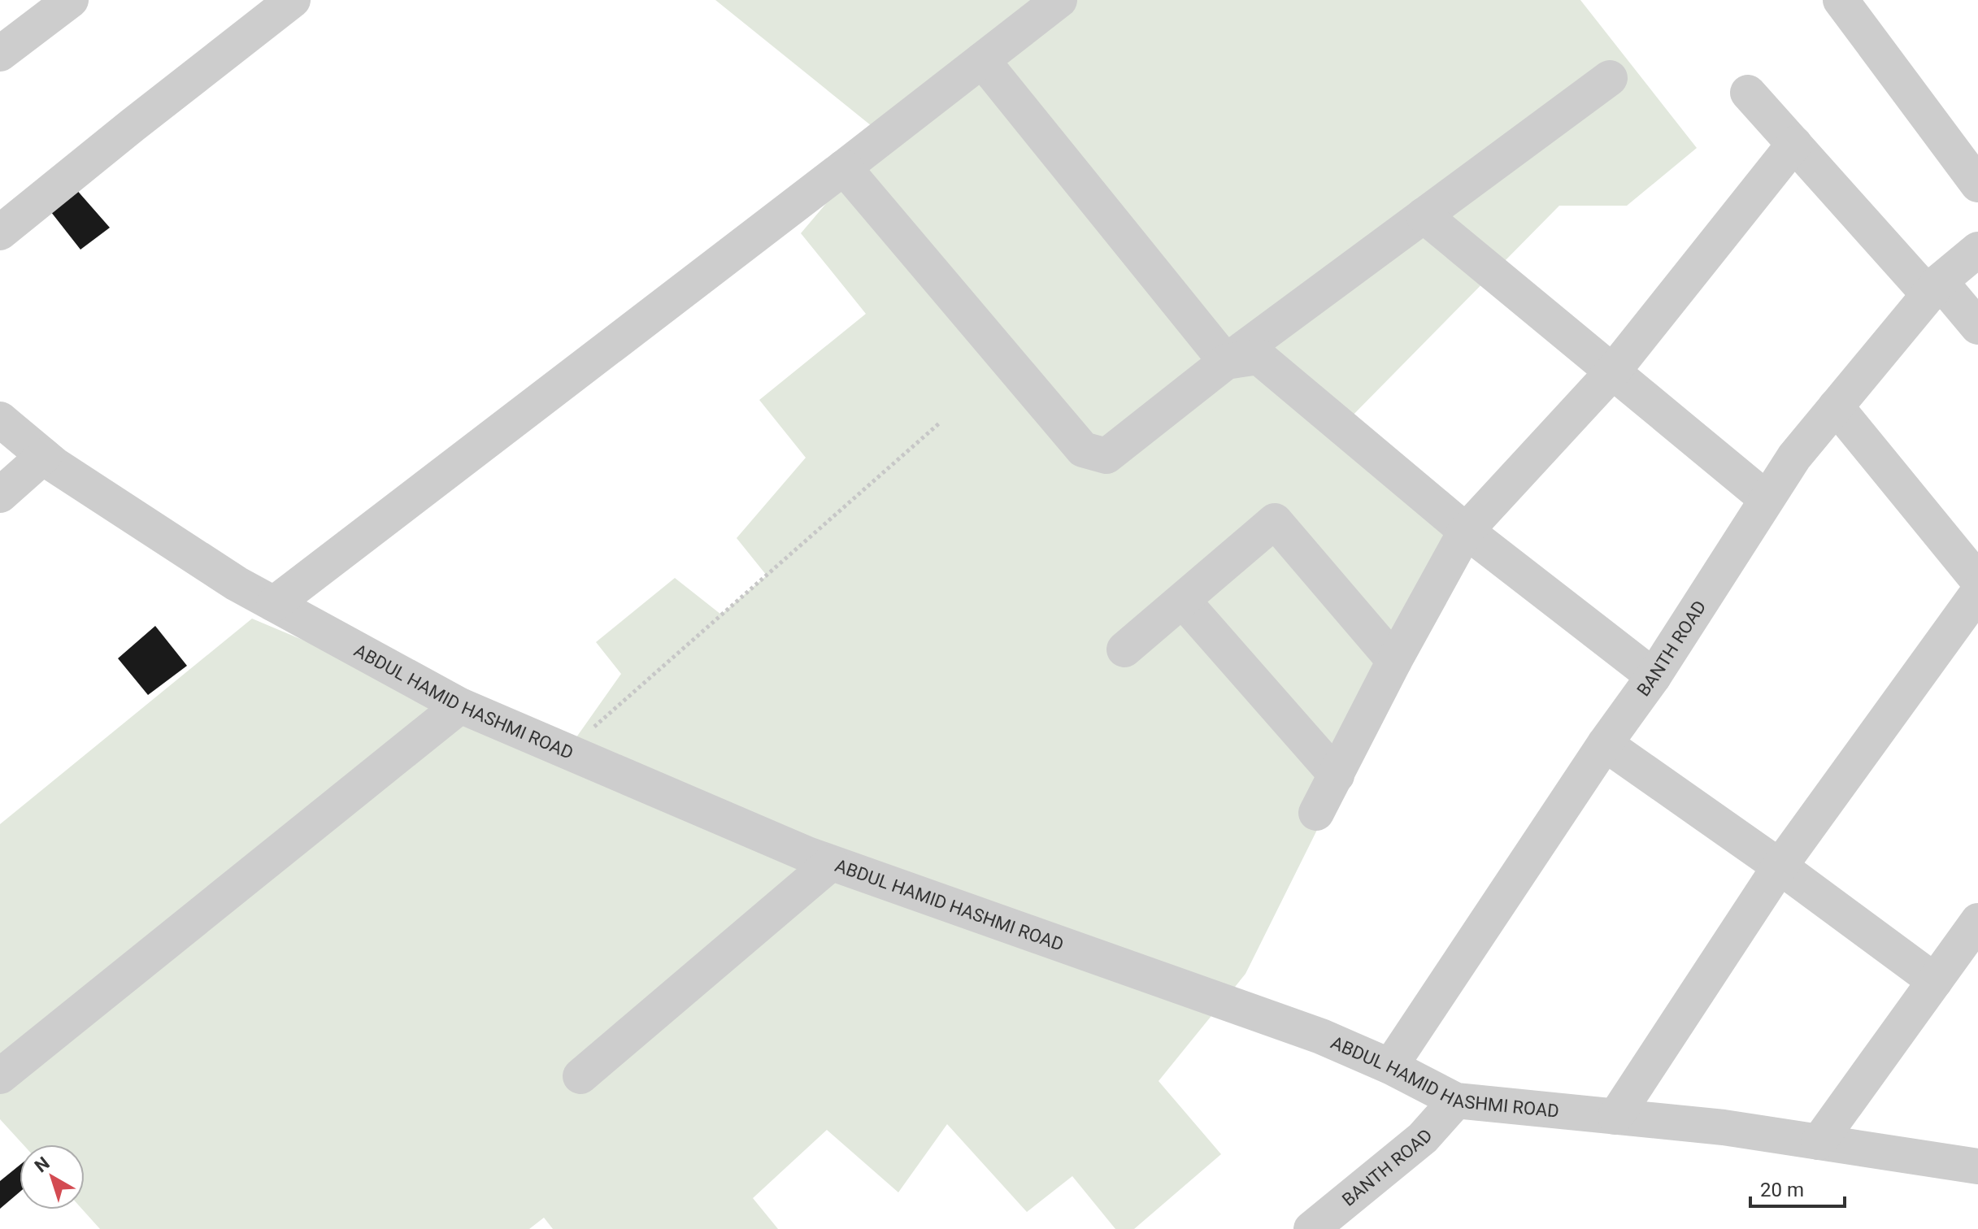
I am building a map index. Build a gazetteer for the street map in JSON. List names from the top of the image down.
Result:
{
  "streets": {
    "street": ["BANTH ROAD", "ABDUL HAMID HASHMI ROAD"]
  },
  "crossings": [
    ["BANTH ROAD", "ABDUL HAMID HASHMI ROAD"]
  ],
  "scale_bar": "20 m",
  "north": "top left"
}
